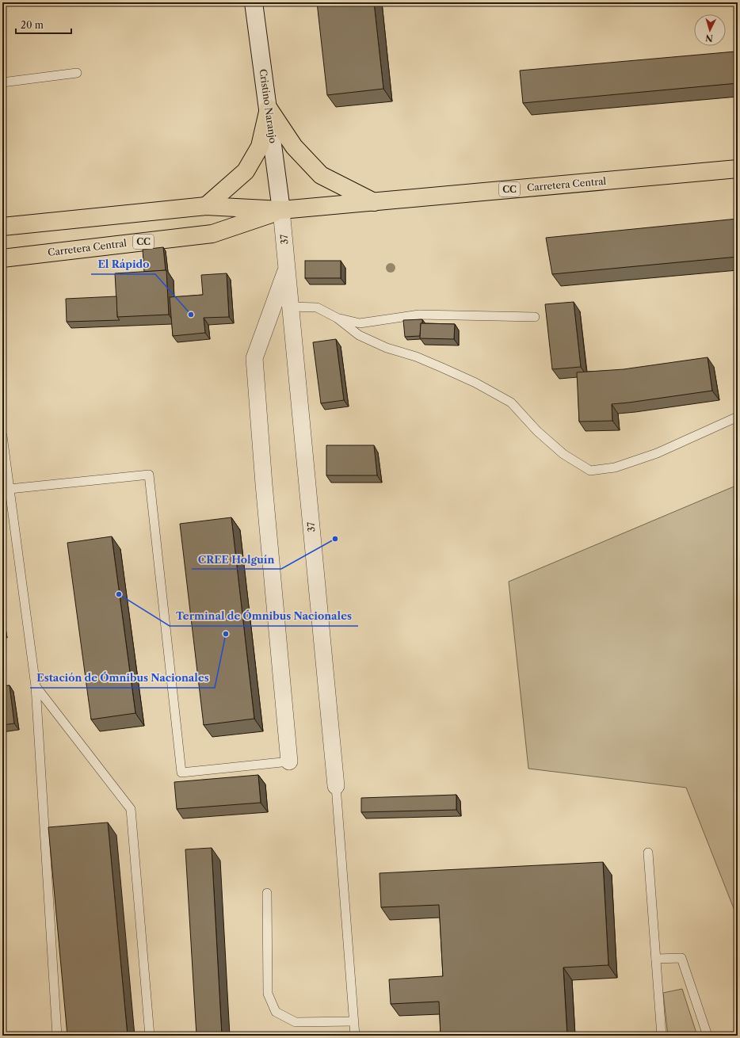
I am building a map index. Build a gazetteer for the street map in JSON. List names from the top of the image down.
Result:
{
  "streets": {
    "main road": ["Carretera Central", "CC"],
    "street": ["Cristino Naranjo", "37"]
  },
  "crossings": [
    ["Cristino Naranjo", "Carretera Central"],
    ["Cristino Naranjo", "37"],
    ["Carretera Central", "37"]
  ],
  "places": [
    "El Rápido",
    "CREE Holguín",
    "Terminal de Ómnibus Nacionales",
    "Estación de Ómnibus Nacionales"
  ],
  "scale_bar": "20 m",
  "north": "bottom"
}
